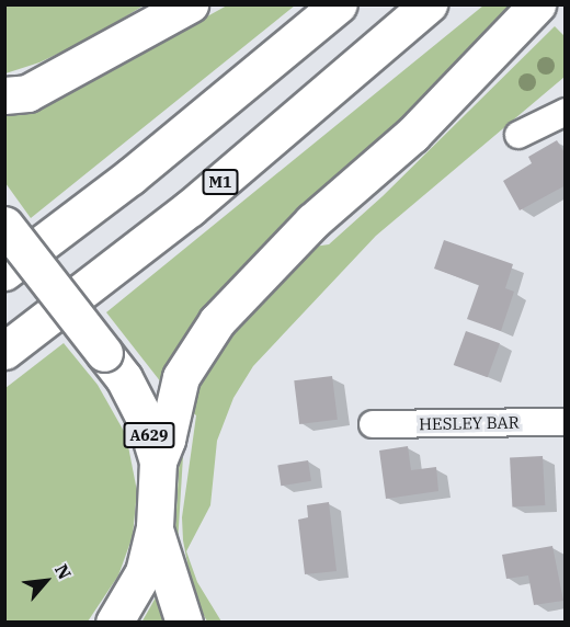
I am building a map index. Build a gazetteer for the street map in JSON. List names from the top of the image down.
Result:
{
  "streets": {
    "main road": ["M1", "A629"],
    "street": ["HESLEY BAR"]
  },
  "north": "top right"
}
